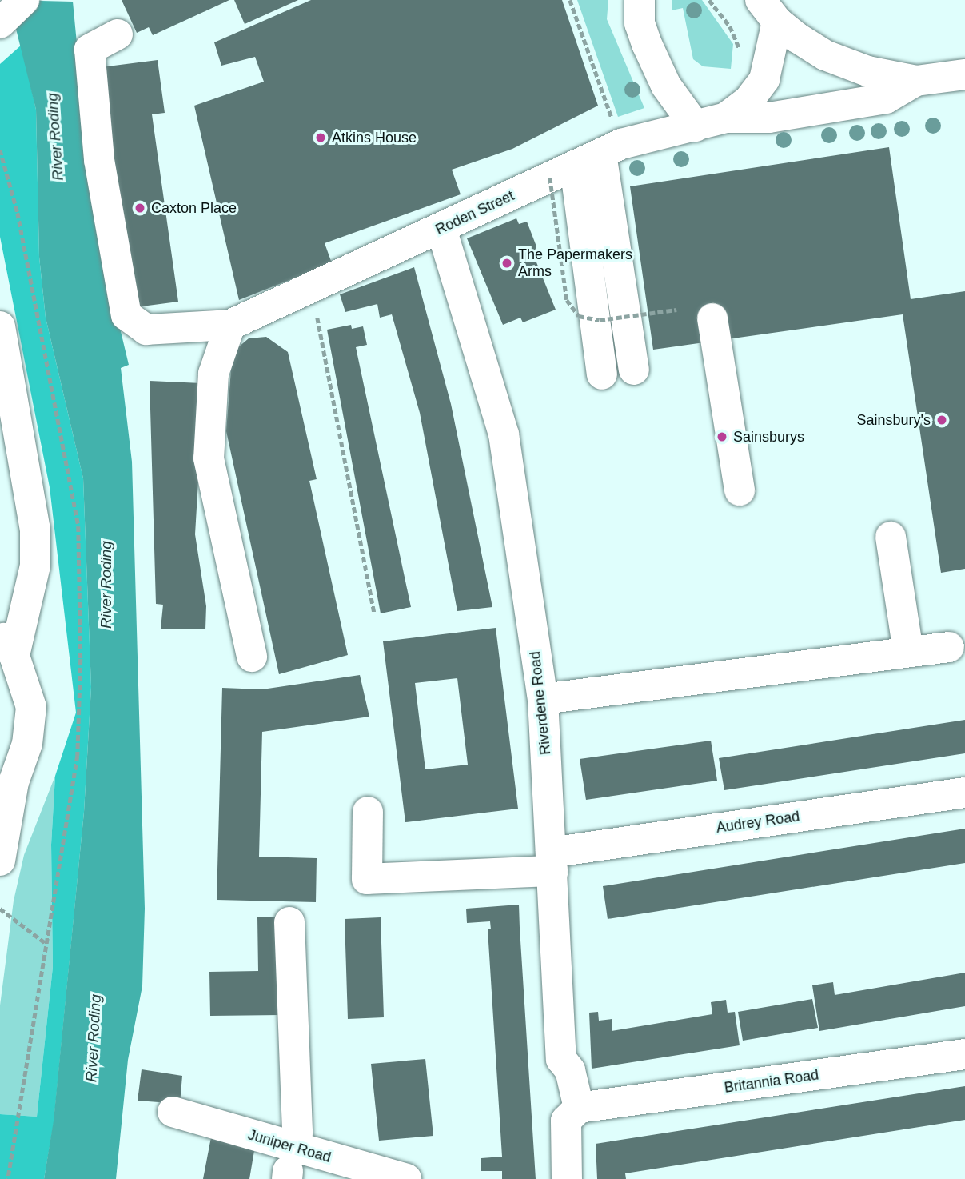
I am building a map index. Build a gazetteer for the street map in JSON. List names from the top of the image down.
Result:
{
  "streets": {
    "main road": [
      "Roden Street",
      "Riverdene Road",
      "Audrey Road",
      "Britannia Road",
      "Juniper Road"
    ]
  },
  "crossings": [
    ["Roden Street", "Riverdene Road"],
    ["Riverdene Road", "Audrey Road"],
    ["Riverdene Road", "Britannia Road"]
  ],
  "water": ["River Roding"],
  "places": [
    "Atkins House",
    "Caxton Place",
    "The Papermakers Arms",
    "Sainsbury's",
    "Sainsburys"
  ]
}
